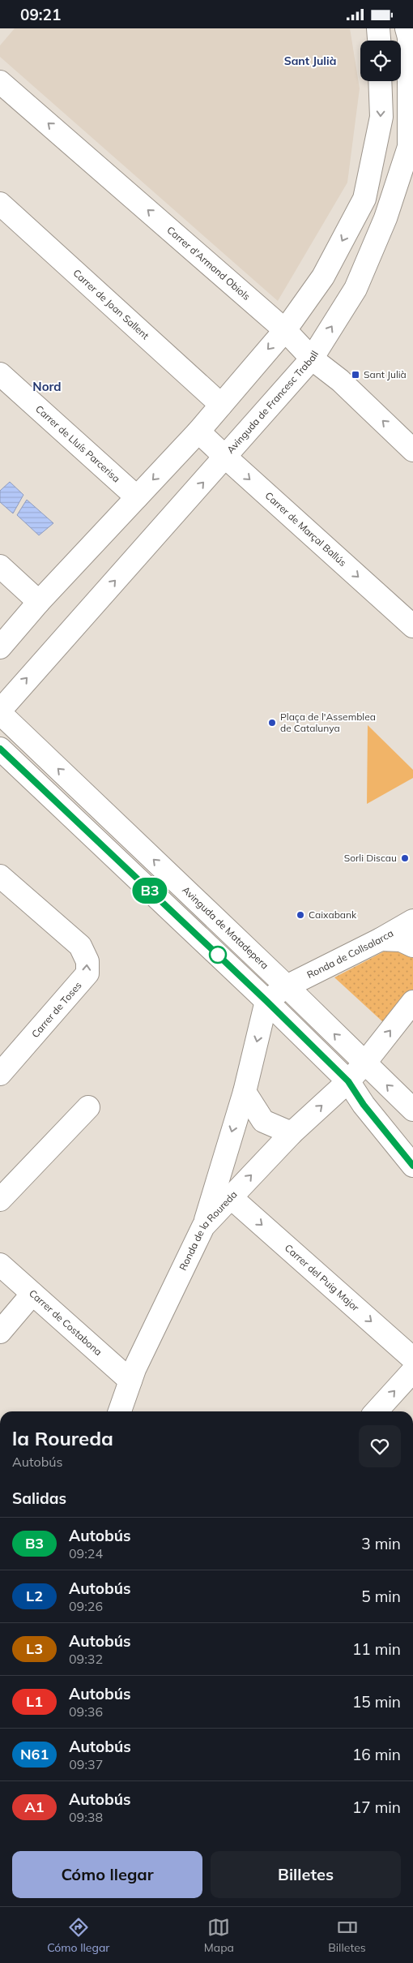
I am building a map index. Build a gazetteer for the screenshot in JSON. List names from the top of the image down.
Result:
{
  "streets": {
    "street": [
      "Carrer d'Armand Obiols",
      "Carrer de Joan Sallent",
      "Avinguda de Francesc Traball",
      "Carrer de Lluís Parcerisa",
      "Carrer de Marçal Ballús",
      "Avinguda de Matadepera",
      "Ronda de Collsalarca",
      "Carrer de Toses",
      "Ronda de la Roureda",
      "Carrer del Puig Major",
      "Carrer de Costabona"
    ]
  },
  "crossings": [
    ["Carrer d'Armand Obiols", "Avinguda de Francesc Traball"],
    ["Avinguda de Francesc Traball", "Carrer de Marçal Ballús"],
    ["Avinguda de Francesc Traball", "Avinguda de Matadepera"],
    ["Avinguda de Matadepera", "Ronda de Collsalarca"],
    ["Avinguda de Matadepera", "Ronda de la Roureda"],
    ["Ronda de la Roureda", "Carrer del Puig Major"],
    ["Ronda de la Roureda", "Carrer de Costabona"]
  ],
  "one_way": ["Carrer d'Armand Obiols", "Carrer de Marçal Ballús", "Ronda de la Roureda"],
  "districts": ["Sant Julià", "Nord"],
  "places": {
    "transit": ["Sant Julià"],
    "other": ["Plaça de l'Assemblea de Catalunya", "Sorli Discau", "Caixabank"]
  },
  "lines": ["bus line B3"],
  "page": {
    "status": "09:21",
    "on_map": "B3",
    "heading": [
      ["la Roureda", "Autobús"],
      "Salidas"
    ],
    "list": [
      {
        "mark": "B3",
        "name": "Autobús",
        "note": "09:24",
        "value": "3 min"
      },
      {
        "mark": "L2",
        "name": "Autobús",
        "note": "09:26",
        "value": "5 min"
      },
      {
        "mark": "L3",
        "name": "Autobús",
        "note": "09:32",
        "value": "11 min"
      },
      {
        "mark": "L1",
        "name": "Autobús",
        "note": "09:36",
        "value": "15 min"
      },
      {
        "mark": "N61",
        "name": "Autobús",
        "note": "09:37",
        "value": "16 min"
      },
      {
        "mark": "A1",
        "name": "Autobús",
        "note": "09:38",
        "value": "17 min"
      }
    ],
    "buttons": ["Cómo llegar", "Billetes"],
    "tabs": ["Cómo llegar", "Mapa", "Billetes"]
  }
}
